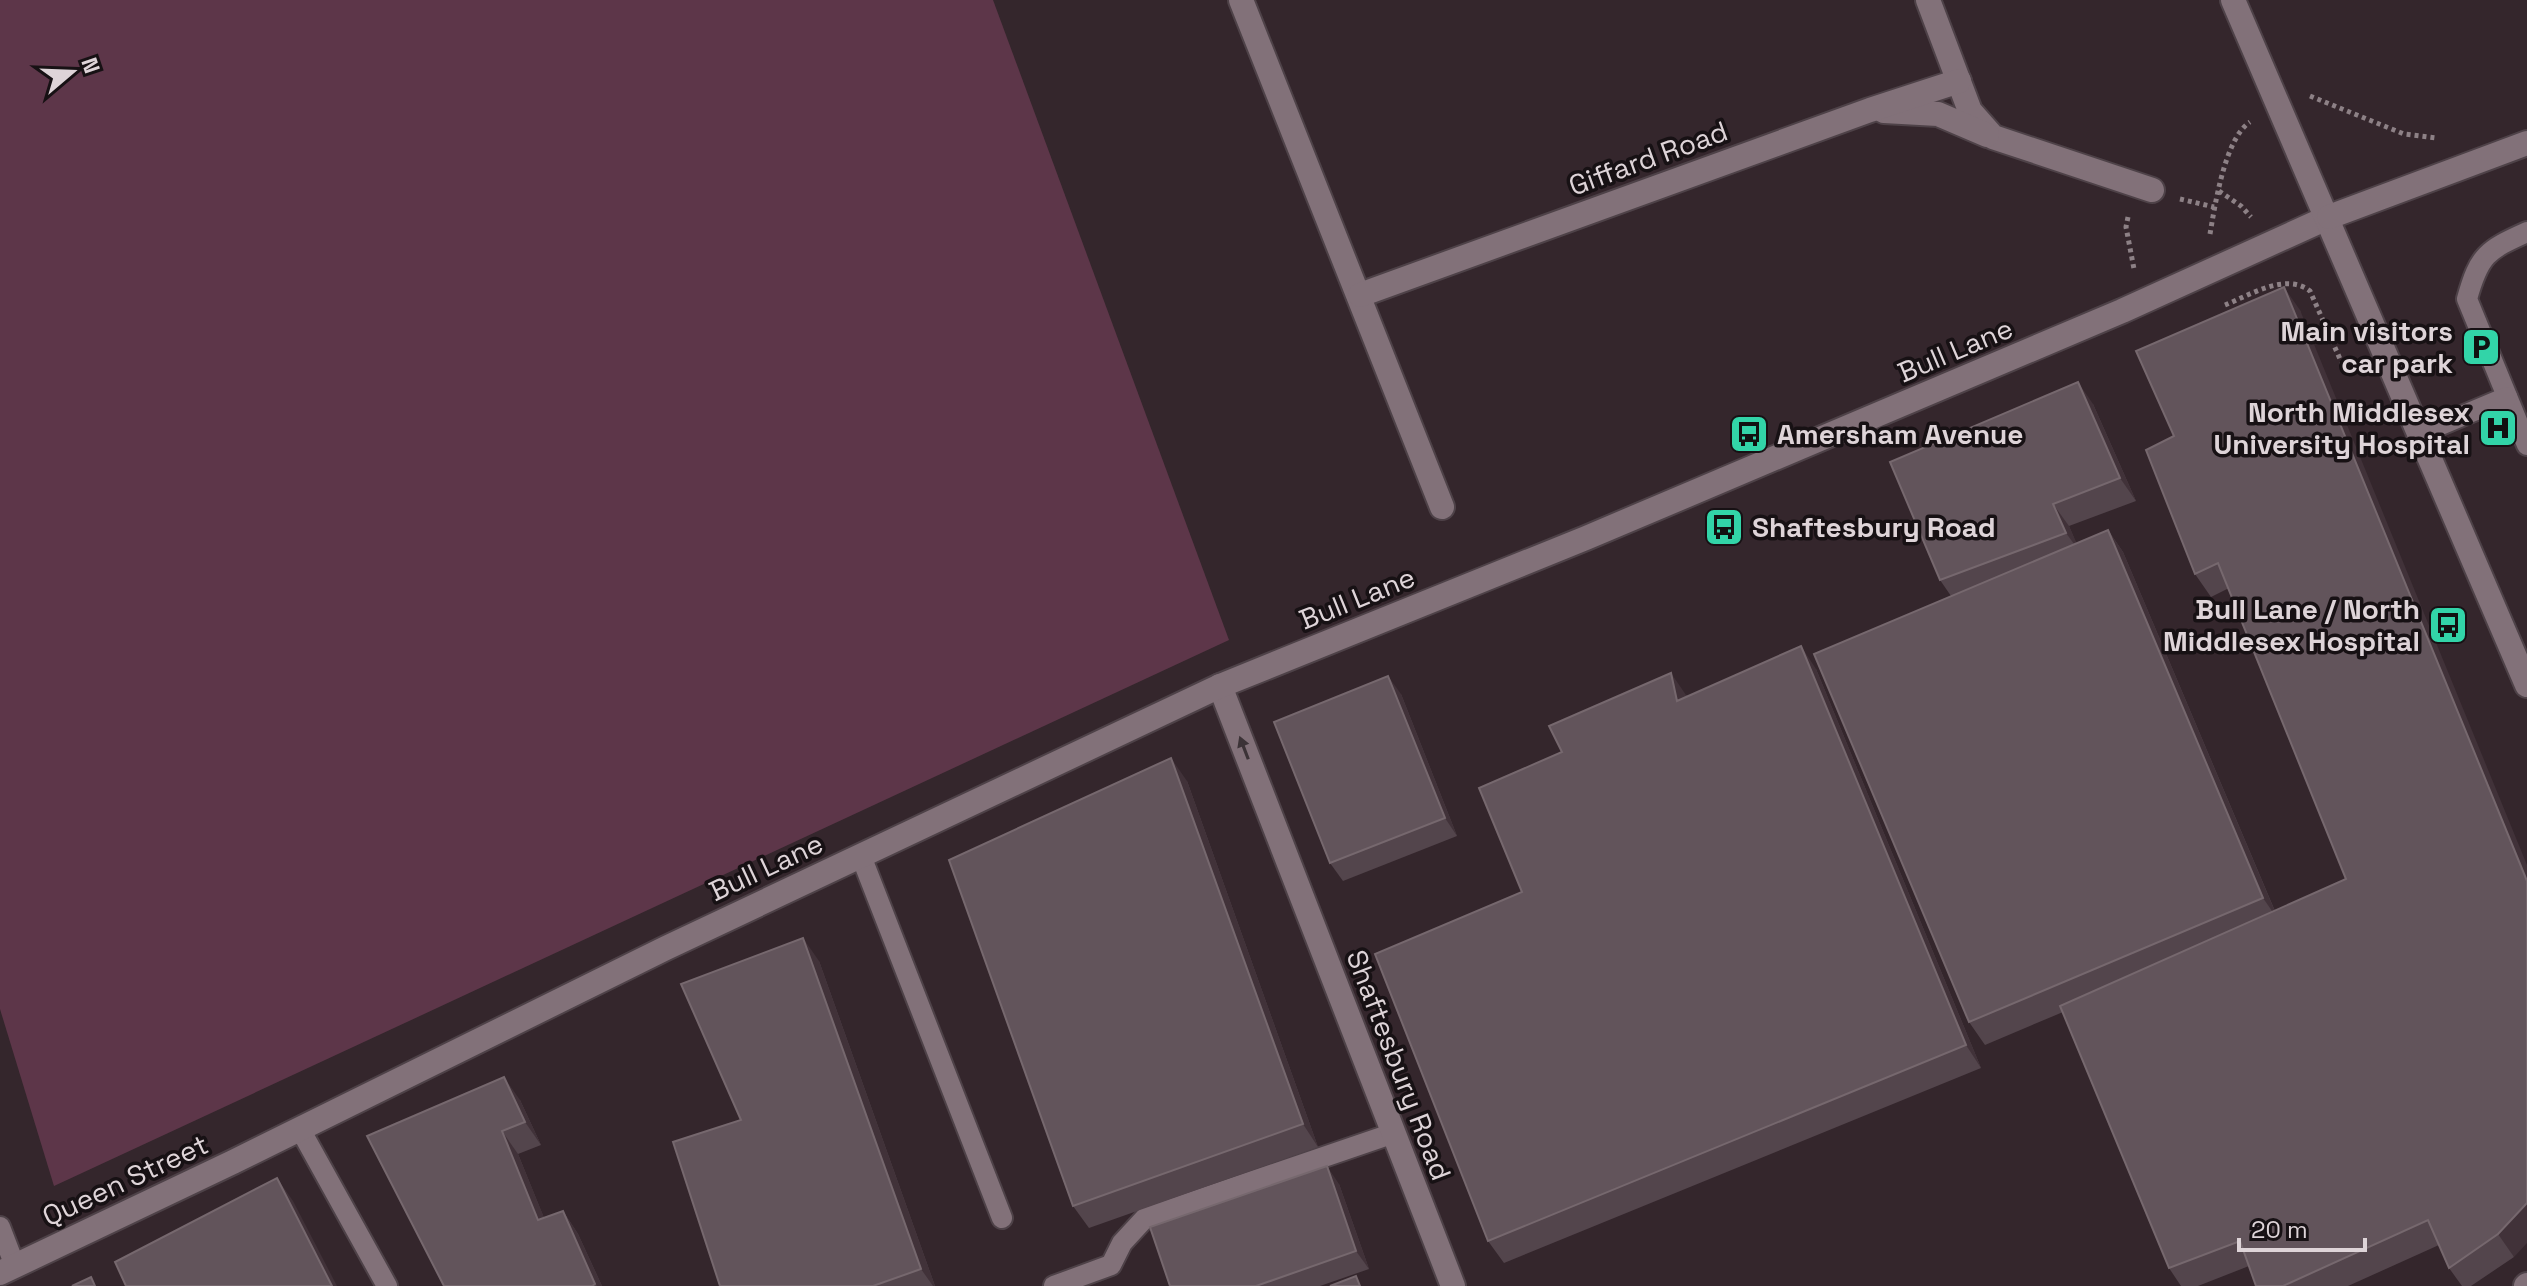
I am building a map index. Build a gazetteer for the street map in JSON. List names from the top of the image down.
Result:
{
  "streets": {
    "street": [
      "Giffard Road",
      "Bull Lane",
      "Shaftesbury Road",
      "Queen Street"
    ]
  },
  "crossings": [
    ["Bull Lane", "Shaftesbury Road"],
    ["Bull Lane", "Queen Street"]
  ],
  "one_way": ["Shaftesbury Road"],
  "places": {
    "parking": ["Main visitors car park"],
    "hospital": ["North Middlesex University Hospital"],
    "bus stop": ["Amersham Avenue", "Shaftesbury Road", "Bull Lane / North Middlesex Hospital"]
  },
  "scale_bar": "20 m",
  "north": "right"
}
